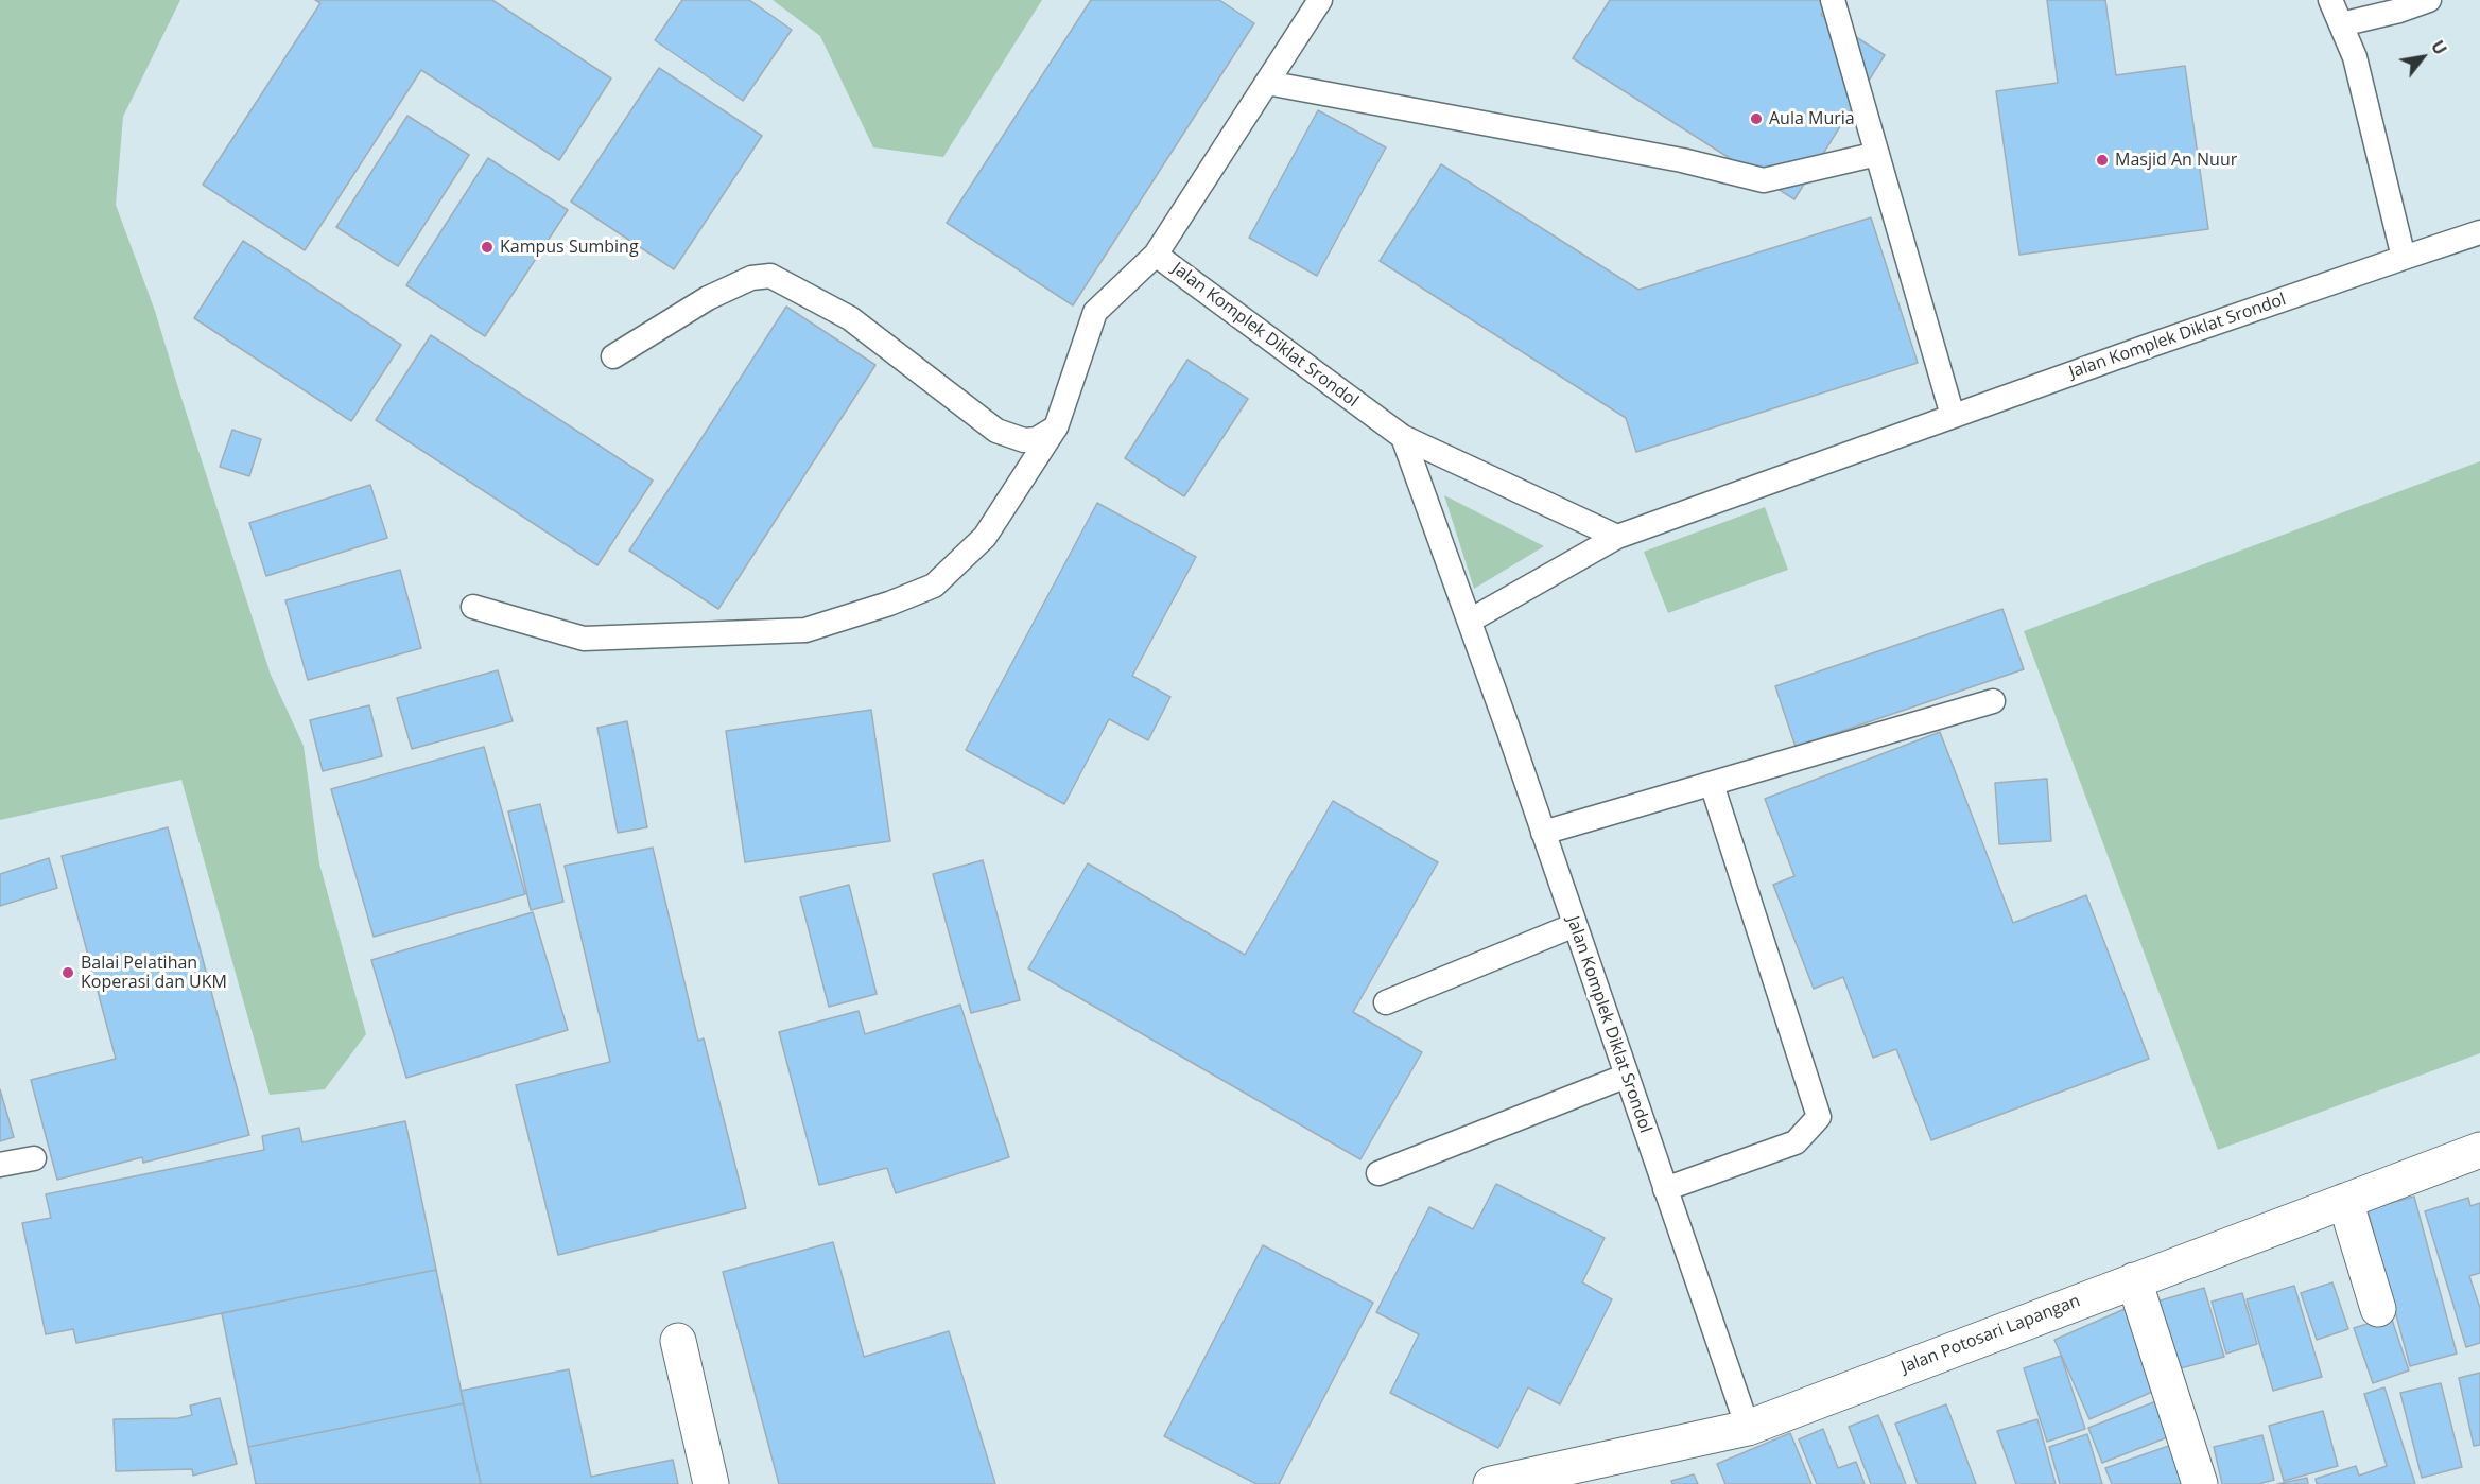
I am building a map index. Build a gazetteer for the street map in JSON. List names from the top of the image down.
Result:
{
  "streets": {
    "street": ["Jalan Potosari Lapangan"],
    "lane": ["Jalan Komplek Diklat Srondol"]
  },
  "crossings": [
    ["Jalan Komplek Diklat Srondol", "Jalan Potosari Lapangan"]
  ],
  "places": [
    "Aula Muria",
    "Masjid An Nuur",
    "Kampus Sumbing",
    "Balai Pelatihan Koperasi dan UKM"
  ],
  "north": "top right"
}
